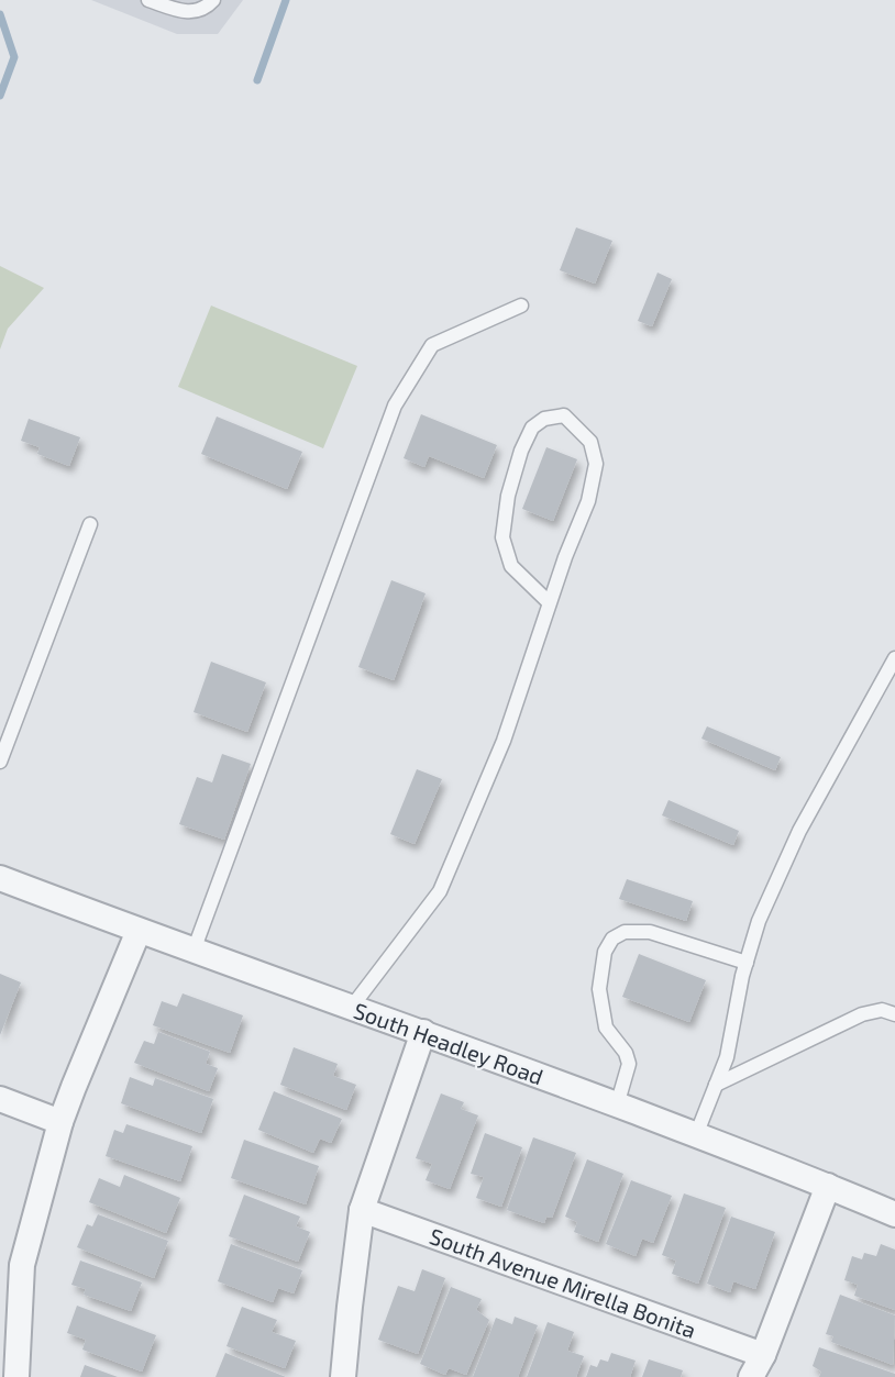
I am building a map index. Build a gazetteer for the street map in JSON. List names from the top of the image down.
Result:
{
  "streets": {
    "street": ["South Headley Road", "South Avenue Mirella Bonita"]
  }
}
